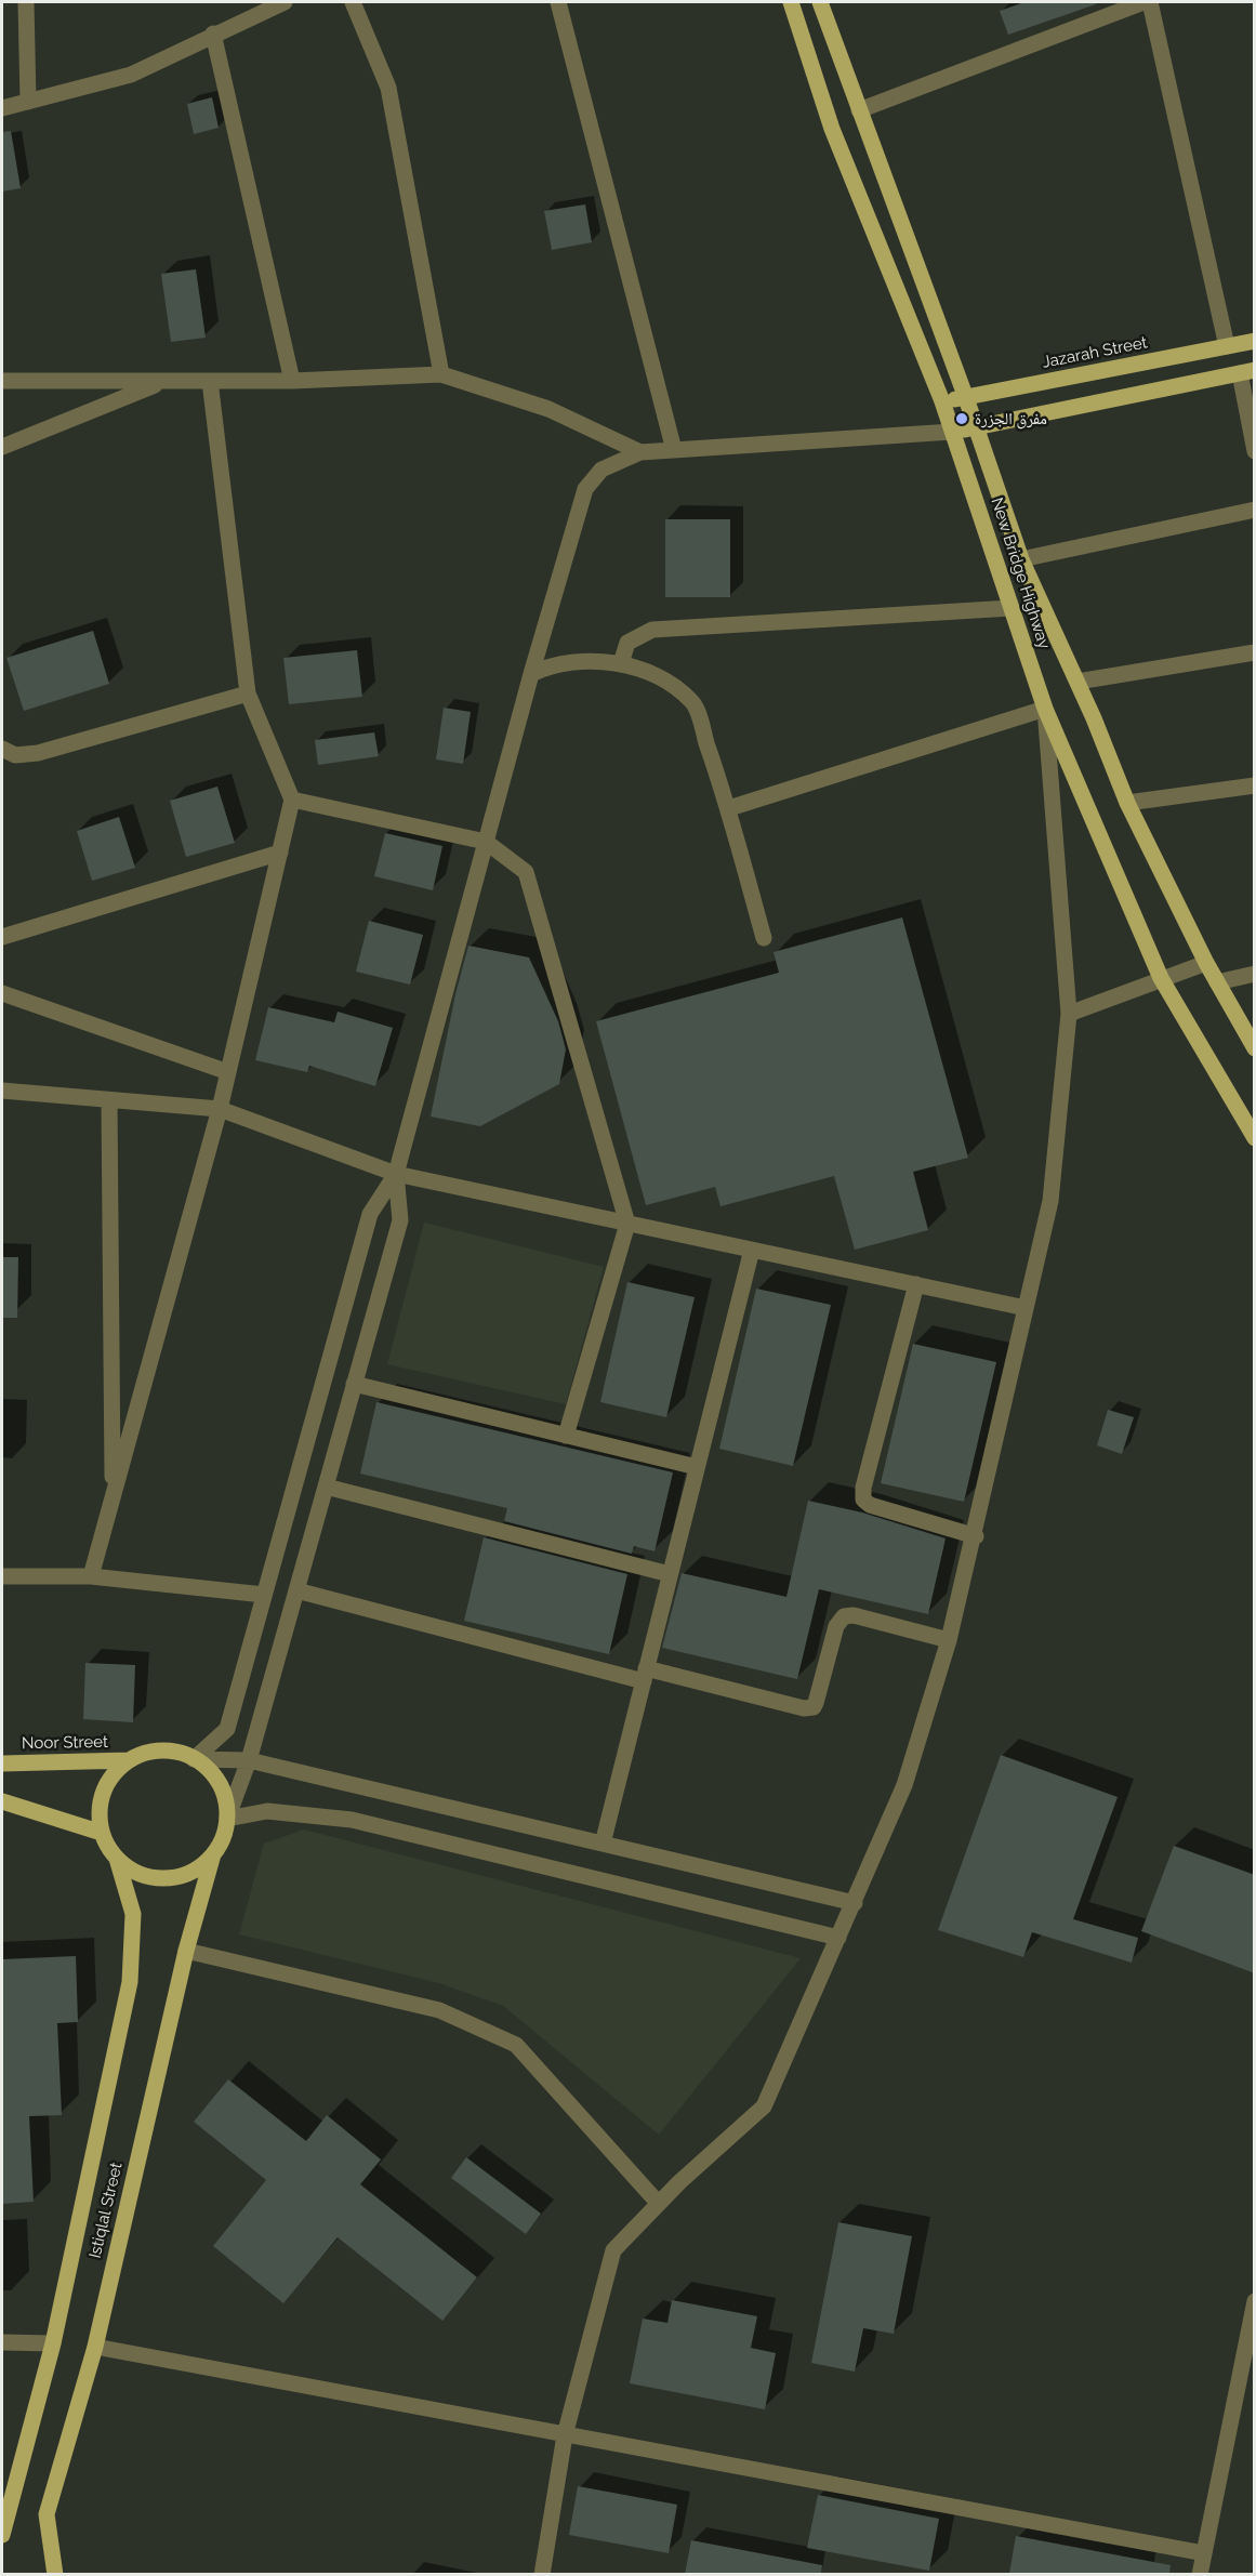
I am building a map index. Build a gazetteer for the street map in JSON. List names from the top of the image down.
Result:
{
  "streets": {
    "main road": [
      "Jazarah Street",
      "New Bridge Highway",
      "Noor Street",
      "Istiqlal Street"
    ]
  },
  "crossings": [
    ["Jazarah Street", "New Bridge Highway"],
    ["Noor Street", "Istiqlal Street"]
  ],
  "places": ["مفرق الجزرة"]
}
